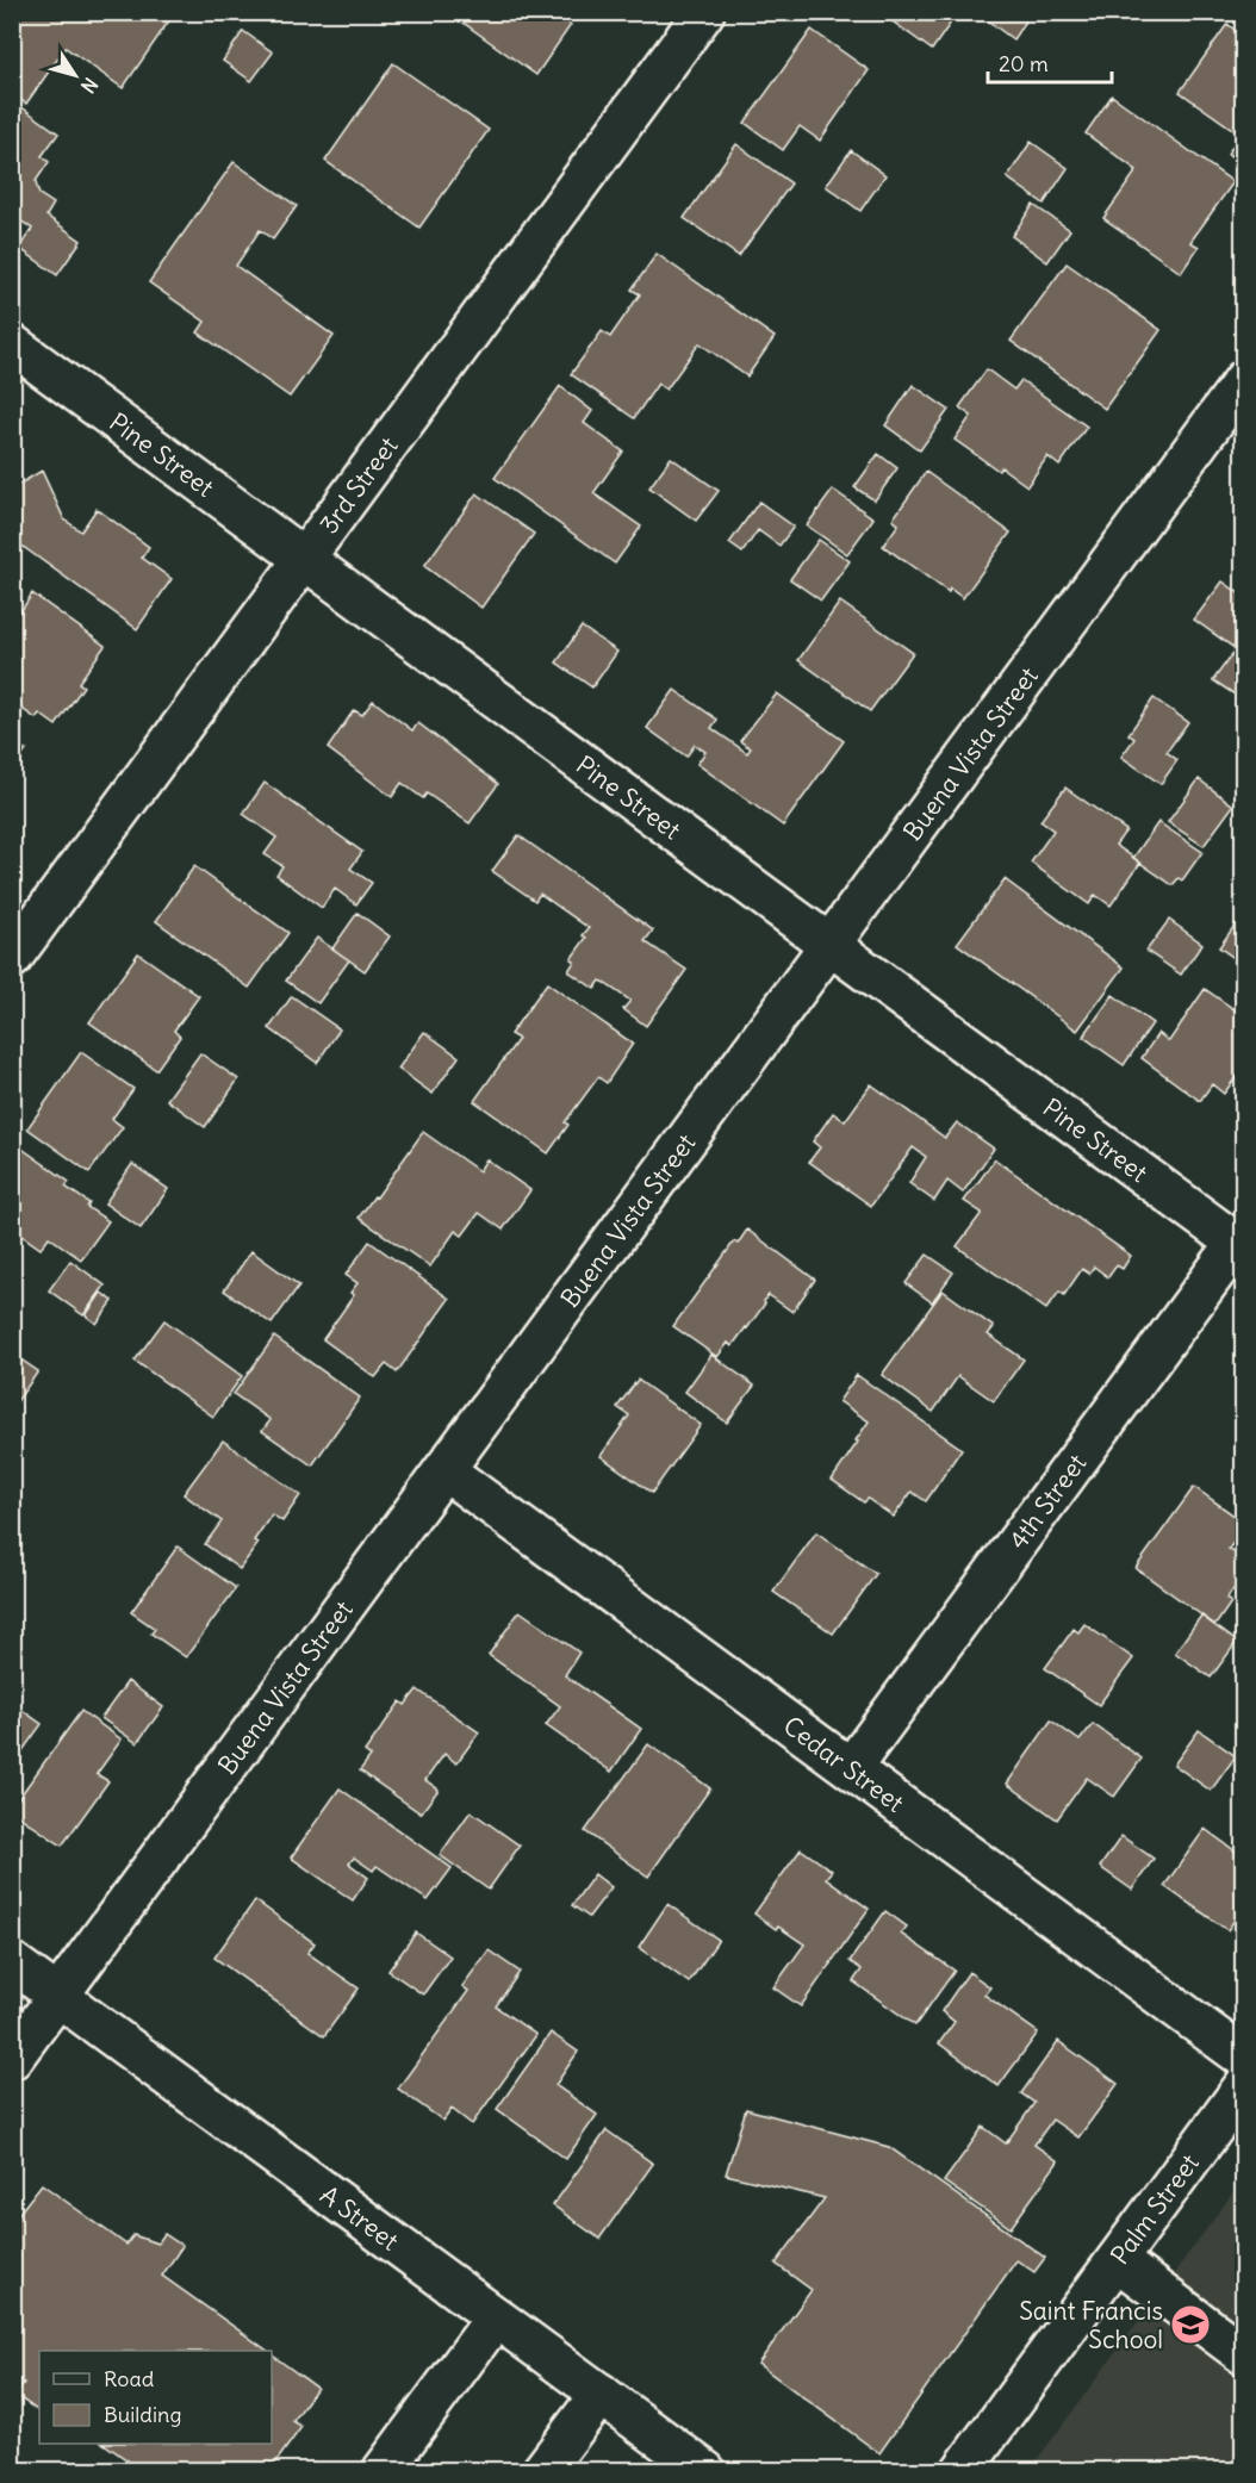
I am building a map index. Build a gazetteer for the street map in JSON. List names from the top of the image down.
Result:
{
  "streets": {
    "street": [
      "Pine Street",
      "3rd Street",
      "Buena Vista Street",
      "4th Street",
      "Cedar Street",
      "Palm Street",
      "A Street"
    ]
  },
  "crossings": [
    ["Pine Street", "3rd Street"],
    ["Pine Street", "Buena Vista Street"],
    ["Pine Street", "4th Street"],
    ["Buena Vista Street", "Cedar Street"],
    ["Buena Vista Street", "A Street"],
    ["4th Street", "Cedar Street"]
  ],
  "places": {
    "school or university": ["Saint Francis School"]
  },
  "legend": ["Road", "Building"],
  "scale_bar": "20 m",
  "north": "bottom right"
}
